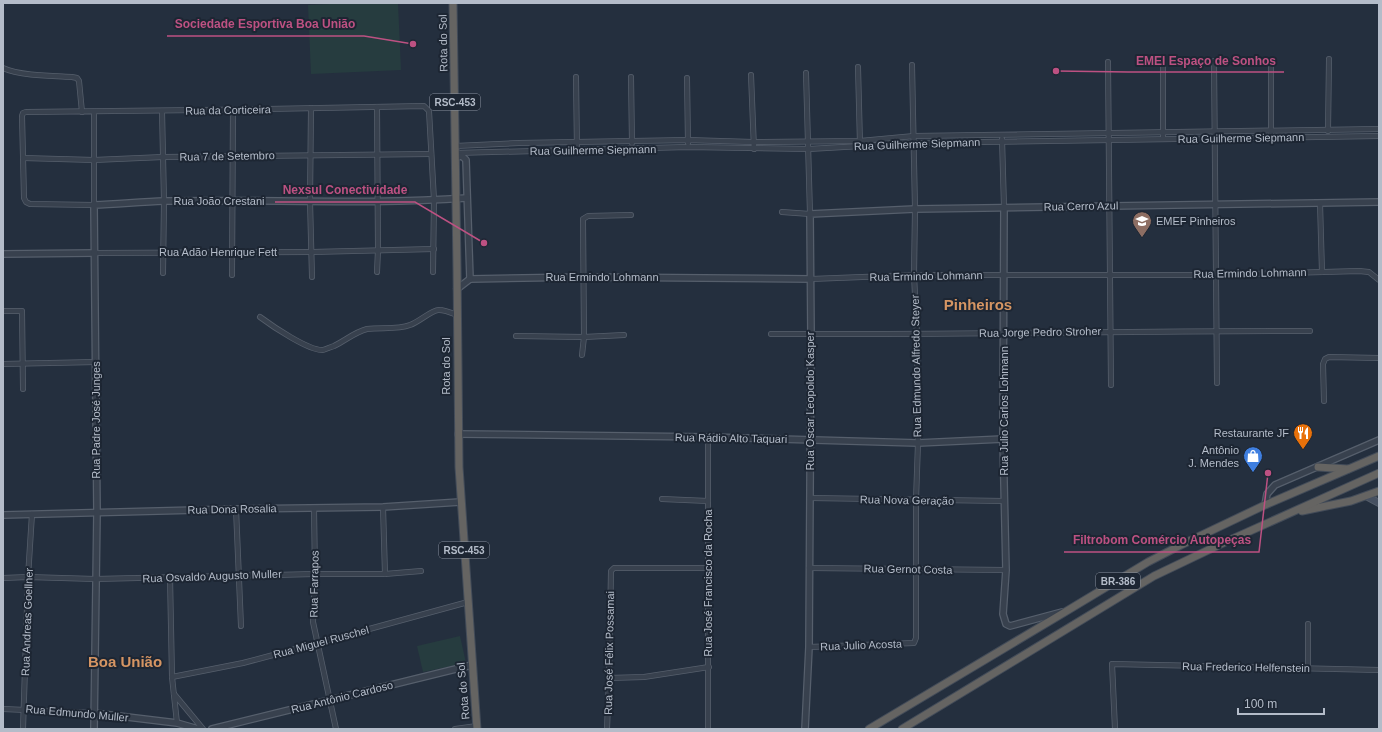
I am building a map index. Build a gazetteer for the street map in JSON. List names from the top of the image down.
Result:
{
  "streets": {
    "highway": ["Rota do Sol", "RSC-453", "BR-386"],
    "street": [
      "Rua da Corticeira",
      "Rua Guilherme Siepmann",
      "Rua 7 de Setembro",
      "Rua João Crestani",
      "Rua Cerro Azul",
      "Rua Adão Henrique Fett",
      "Rua Ermindo Lohmann",
      "Rua Jorge Pedro Stroher",
      "Rua Edmundo Alfredo Steyer",
      "Rua Oscar Leopoldo Kasper",
      "Rua Julio Carlos Lohmann",
      "Rua Padre José Junges",
      "Rua Rádio Alto Taquari",
      "Rua Nova Geração",
      "Rua Dona Rosalia",
      "Rua Gernot Costa",
      "Rua Osvaldo Augusto Muller",
      "Rua José Francisco da Rocha",
      "Rua Farrapos",
      "Rua Andreas Goellner",
      "Rua Miguel Ruschel",
      "Rua Julio Acosta",
      "Rua José Félix Possamai",
      "Rua Frederico Helfenstein",
      "Rua Antônio Cardoso",
      "Rua Edmundo Muller"
    ]
  },
  "crossings": [
    ["Rota do Sol", "Rua Guilherme Siepmann"],
    ["Rota do Sol", "Rua João Crestani"],
    ["Rota do Sol", "Rua Rádio Alto Taquari"],
    ["Rota do Sol", "Rua Dona Rosalia"],
    ["Rota do Sol", "Rua Miguel Ruschel"],
    ["Rota do Sol", "Rua Antônio Cardoso"],
    ["Rua da Corticeira", "Rua 7 de Setembro"],
    ["Rua da Corticeira", "Rua João Crestani"],
    ["Rua da Corticeira", "Rua Padre José Junges"],
    ["Rua Guilherme Siepmann", "Rua Edmundo Alfredo Steyer"],
    ["Rua Guilherme Siepmann", "Rua Oscar Leopoldo Kasper"],
    ["Rua Guilherme Siepmann", "Rua Julio Carlos Lohmann"],
    ["Rua 7 de Setembro", "Rua João Crestani"],
    ["Rua 7 de Setembro", "Rua Padre José Junges"],
    ["Rua João Crestani", "Rua Padre José Junges"],
    ["Rua Cerro Azul", "Rua Edmundo Alfredo Steyer"],
    ["Rua Cerro Azul", "Rua Oscar Leopoldo Kasper"],
    ["Rua Cerro Azul", "Rua Julio Carlos Lohmann"],
    ["Rua Adão Henrique Fett", "Rua Padre José Junges"],
    ["Rua Ermindo Lohmann", "Rua Edmundo Alfredo Steyer"],
    ["Rua Ermindo Lohmann", "Rua Oscar Leopoldo Kasper"],
    ["Rua Ermindo Lohmann", "Rua Julio Carlos Lohmann"],
    ["Rua Jorge Pedro Stroher", "Rua Edmundo Alfredo Steyer"],
    ["Rua Jorge Pedro Stroher", "Rua Oscar Leopoldo Kasper"],
    ["Rua Jorge Pedro Stroher", "Rua Julio Carlos Lohmann"],
    ["Rua Edmundo Alfredo Steyer", "Rua Rádio Alto Taquari"],
    ["Rua Edmundo Alfredo Steyer", "Rua Nova Geração"],
    ["Rua Edmundo Alfredo Steyer", "Rua Gernot Costa"],
    ["Rua Edmundo Alfredo Steyer", "Rua Julio Acosta"],
    ["Rua Oscar Leopoldo Kasper", "Rua Rádio Alto Taquari"],
    ["Rua Oscar Leopoldo Kasper", "Rua Nova Geração"],
    ["Rua Oscar Leopoldo Kasper", "Rua Gernot Costa"],
    ["Rua Oscar Leopoldo Kasper", "Rua Julio Acosta"],
    ["Rua Julio Carlos Lohmann", "Rua Rádio Alto Taquari"],
    ["Rua Julio Carlos Lohmann", "Rua Nova Geração"],
    ["Rua Julio Carlos Lohmann", "Rua Gernot Costa"],
    ["Rua Julio Carlos Lohmann", "BR-386"],
    ["Rua Padre José Junges", "Rua Dona Rosalia"],
    ["Rua Padre José Junges", "Rua Osvaldo Augusto Muller"],
    ["Rua Padre José Junges", "Rua Edmundo Muller"],
    ["Rua Rádio Alto Taquari", "Rua José Francisco da Rocha"],
    ["Rua Dona Rosalia", "Rua Farrapos"],
    ["Rua Dona Rosalia", "Rua Andreas Goellner"],
    ["Rua Osvaldo Augusto Muller", "Rua Farrapos"],
    ["Rua Osvaldo Augusto Muller", "Rua Andreas Goellner"],
    ["Rua José Francisco da Rocha", "Rua José Félix Possamai"],
    ["Rua Farrapos", "Rua Miguel Ruschel"],
    ["Rua Farrapos", "Rua Antônio Cardoso"],
    ["Rua Andreas Goellner", "Rua Edmundo Muller"]
  ],
  "districts": ["Pinheiros", "Boa União"],
  "places": {
    "other": [
      "Sociedade Esportiva Boa União",
      "EMEI Espaço de Sonhos",
      "Nexsul Conectividade",
      "Filtrobom Comércio Autopeças"
    ],
    "school or university": ["EMEF Pinheiros"],
    "restaurant": ["Restaurante JF"],
    "shop": ["Antônio J. Mendes"]
  },
  "scale_bar": "100 m"
}
